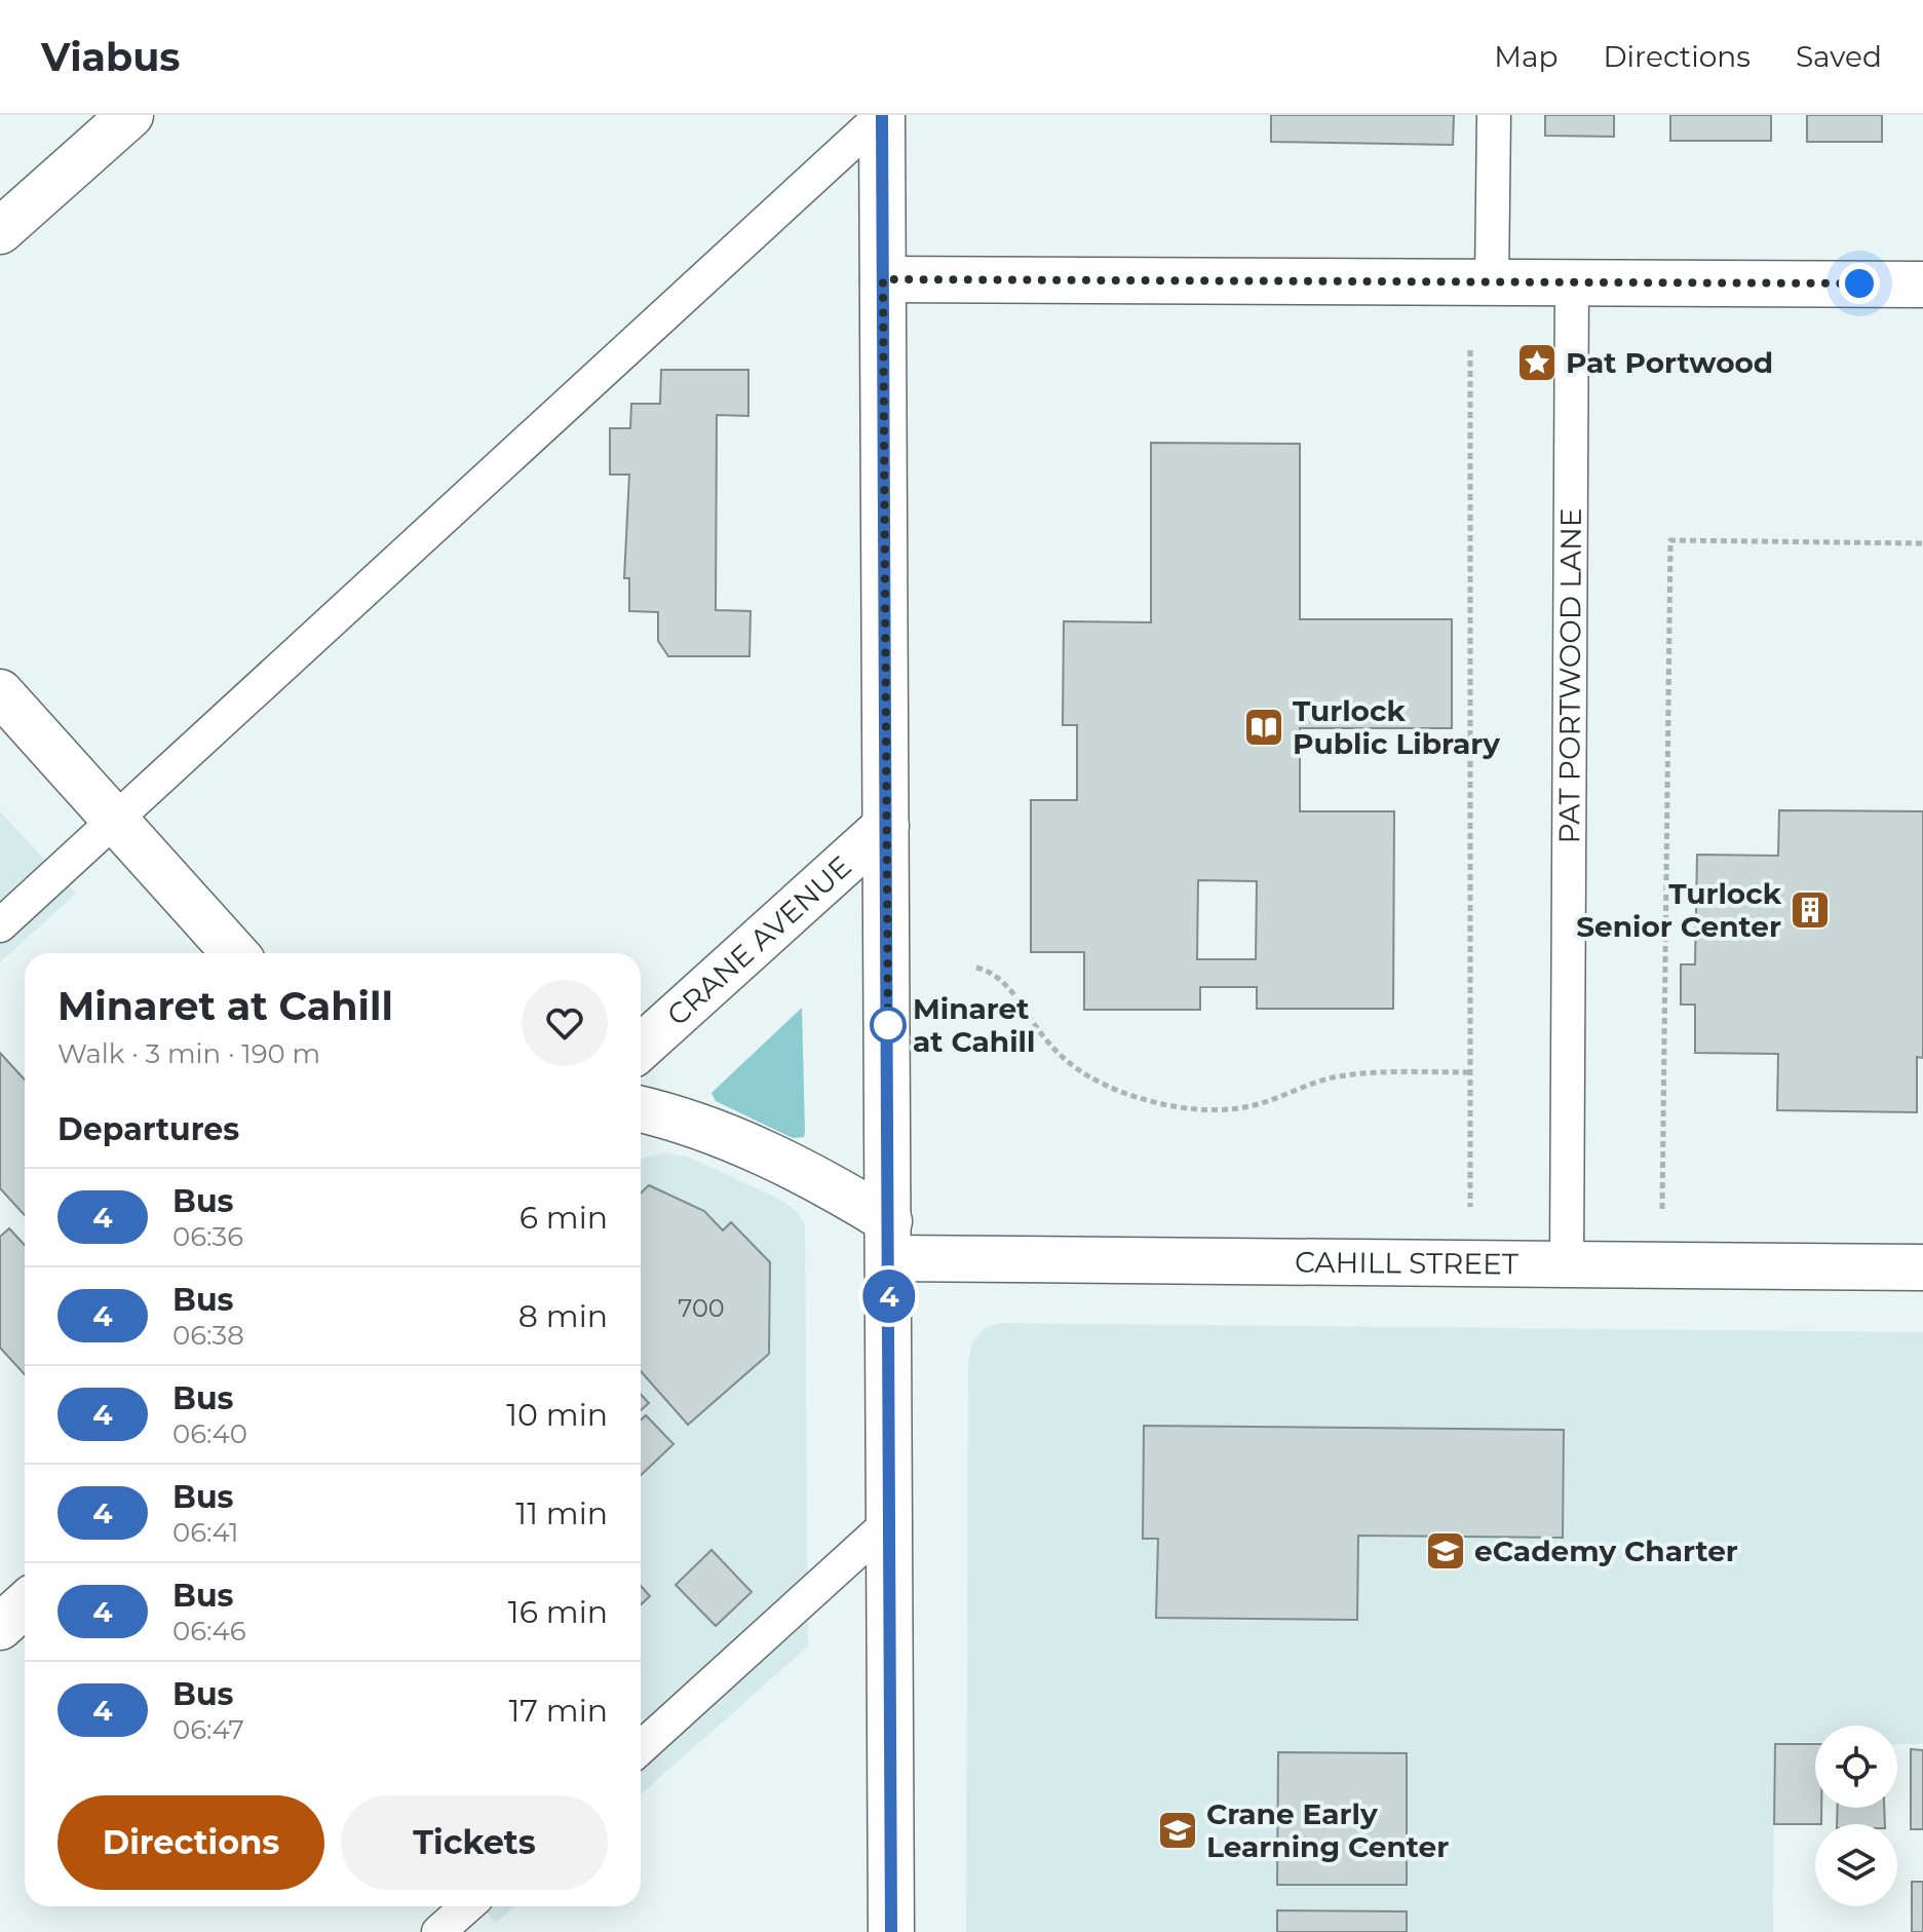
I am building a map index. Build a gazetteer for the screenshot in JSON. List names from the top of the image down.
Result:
{
  "streets": {
    "street": ["CRANE AVENUE", "CAHILL STREET"],
    "lane": ["PAT PORTWOOD LANE"]
  },
  "crossings": [
    ["PAT PORTWOOD LANE", "CAHILL STREET"]
  ],
  "places": {
    "place": ["Pat Portwood"],
    "library": ["Turlock Public Library"],
    "building": ["Turlock Senior Center"],
    "other": ["Minaret at Cahill"],
    "school or university": ["eCademy Charter", "Crane Early Learning Center"]
  },
  "lines": ["bus line 4"],
  "house_numbers": ["700"],
  "page": {
    "header": "Viabus",
    "nav": ["Map", "Directions", "Saved"],
    "on_map": "4",
    "heading": [
      ["Minaret at Cahill", "Walk · 3 min · 190 m"],
      "Departures"
    ],
    "list": [
      {
        "mark": "4",
        "name": "Bus",
        "note": "06:36",
        "value": "6 min"
      },
      {
        "mark": "4",
        "name": "Bus",
        "note": "06:38",
        "value": "8 min"
      },
      {
        "mark": "4",
        "name": "Bus",
        "note": "06:40",
        "value": "10 min"
      },
      {
        "mark": "4",
        "name": "Bus",
        "note": "06:41",
        "value": "11 min"
      },
      {
        "mark": "4",
        "name": "Bus",
        "note": "06:46",
        "value": "16 min"
      },
      {
        "mark": "4",
        "name": "Bus",
        "note": "06:47",
        "value": "17 min"
      }
    ],
    "buttons": ["Directions", "Tickets"]
  }
}
